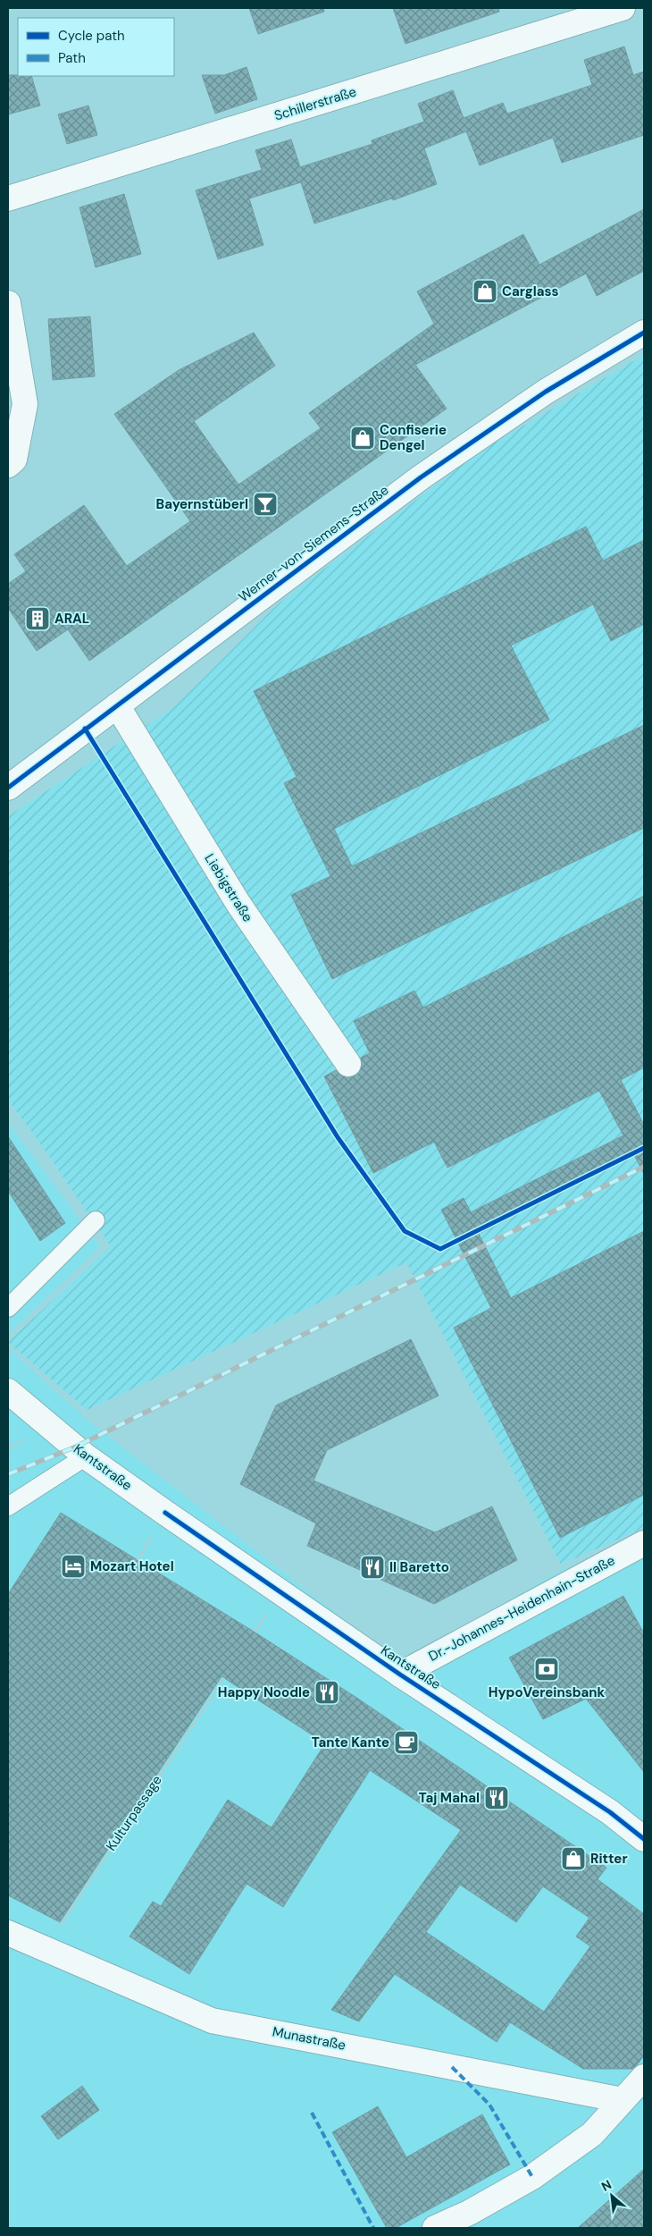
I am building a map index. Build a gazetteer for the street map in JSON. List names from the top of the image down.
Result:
{
  "streets": {
    "street": [
      "Schillerstraße",
      "Werner-von-Siemens-Straße",
      "Liebigstraße",
      "Kantstraße",
      "Dr.-Johannes-Heidenhain-Straße",
      "Munastraße"
    ],
    "path": ["Kulturpassage"]
  },
  "crossings": [
    ["Werner-von-Siemens-Straße", "Liebigstraße"],
    ["Kantstraße", "Dr.-Johannes-Heidenhain-Straße"],
    ["Kulturpassage", "Munastraße"]
  ],
  "places": {
    "shop": ["Carglass", "Confiserie Dengel", "Ritter"],
    "bar": ["Bayernstüberl"],
    "building": ["ARAL"],
    "hotel": ["Mozart Hotel"],
    "restaurant": ["Il Baretto", "Happy Noodle", "Taj Mahal"],
    "bank": ["HypoVereinsbank"],
    "cafe": ["Tante Kante"]
  },
  "legend": ["Cycle path", "Path"],
  "north": "top left"
}
